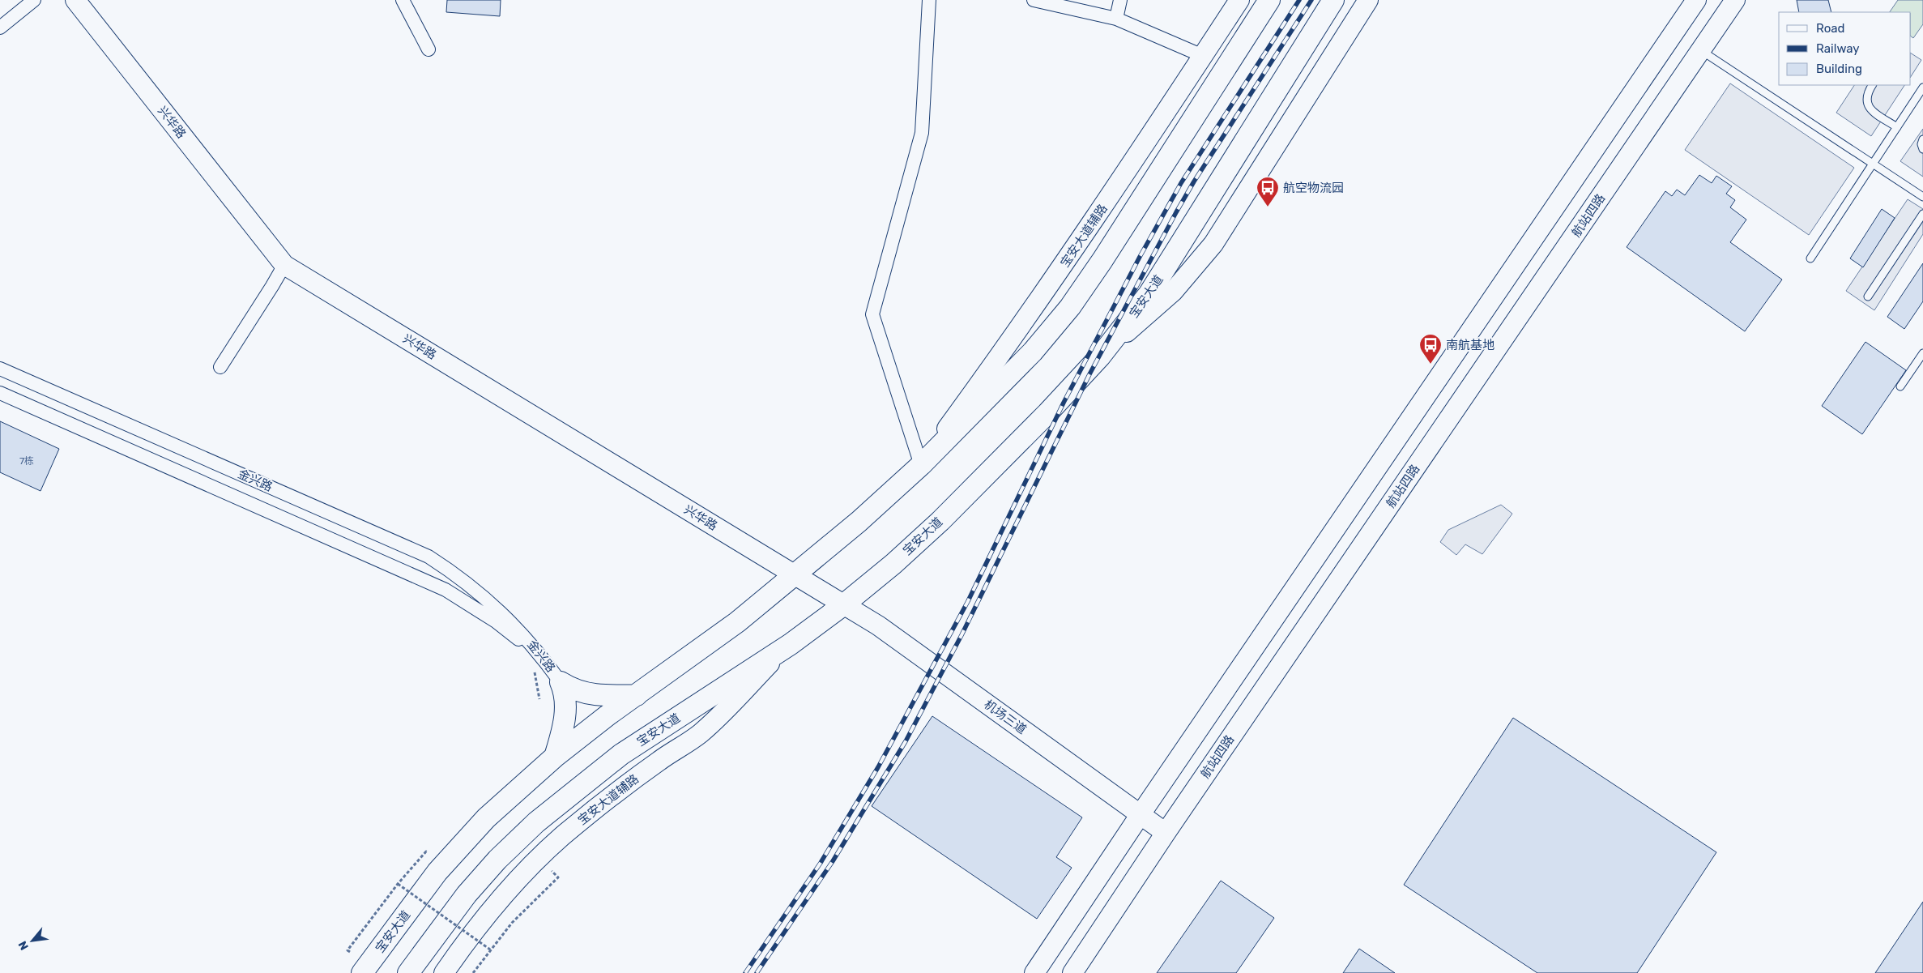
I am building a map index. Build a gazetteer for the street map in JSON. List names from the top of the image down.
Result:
{
  "streets": {
    "main road": ["宝安大道"],
    "street": [
      "兴华路",
      "航站四路",
      "宝安大道辅路",
      "金兴路",
      "机场三道"
    ]
  },
  "crossings": [
    ["兴华路", "宝安大道"],
    ["兴华路", "机场三道"],
    ["航站四路", "机场三道"],
    ["宝安大道辅路", "宝安大道"],
    ["宝安大道", "机场三道"]
  ],
  "places": {
    "bus stop": ["航空物流园", "南航基地"]
  },
  "house_numbers": ["7栋"],
  "legend": ["Road", "Railway", "Building"],
  "north": "bottom left"
}
